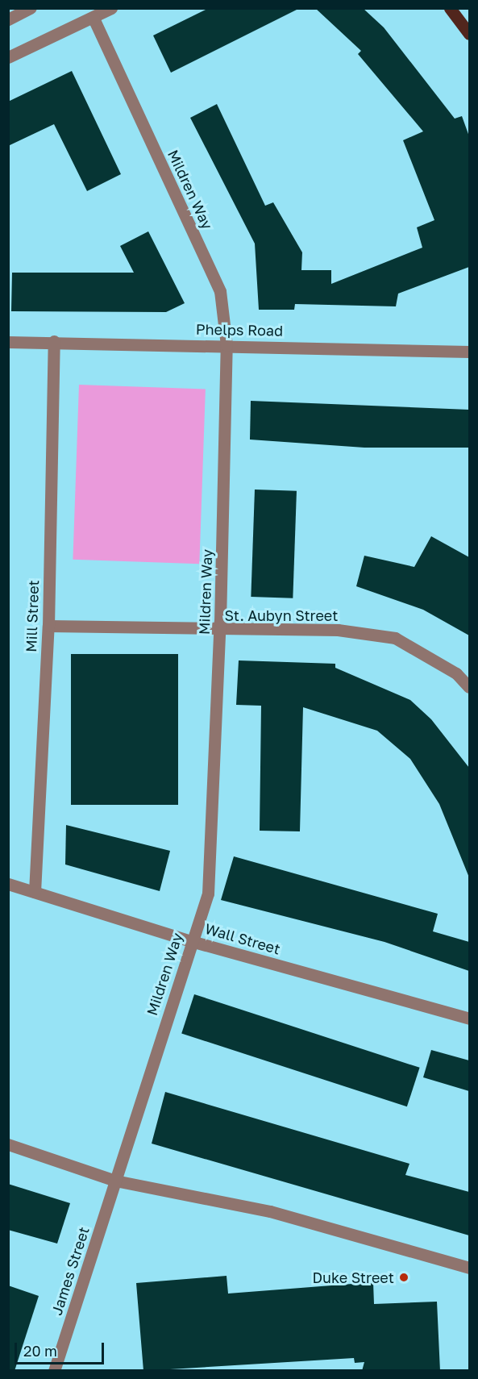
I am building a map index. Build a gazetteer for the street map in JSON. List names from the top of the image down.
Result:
{
  "streets": {
    "street": [
      "Mildren Way",
      "Phelps Road",
      "St. Aubyn Street",
      "Mill Street",
      "Wall Street",
      "James Street"
    ]
  },
  "crossings": [
    ["Mildren Way", "Phelps Road"],
    ["Mildren Way", "St. Aubyn Street"],
    ["Mildren Way", "Wall Street"],
    ["Mildren Way", "James Street"],
    ["Phelps Road", "Mill Street"],
    ["St. Aubyn Street", "Mill Street"],
    ["Mill Street", "Wall Street"]
  ],
  "places": ["Duke Street"],
  "scale_bar": "20 m"
}
